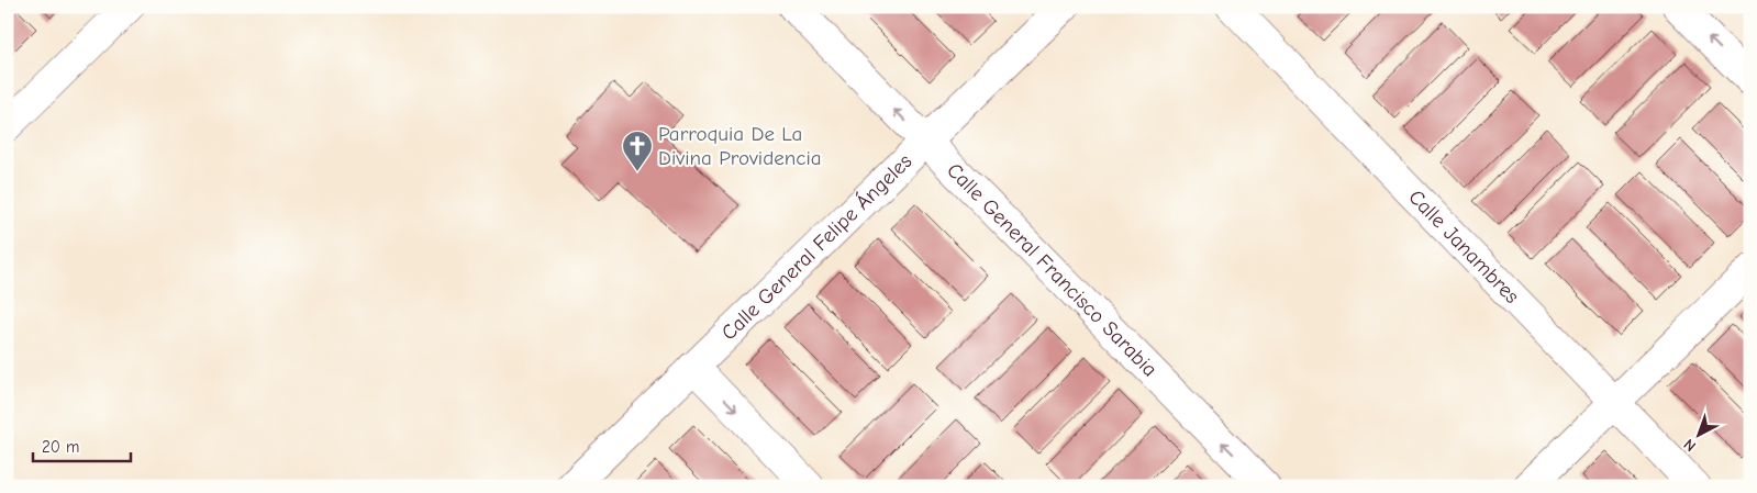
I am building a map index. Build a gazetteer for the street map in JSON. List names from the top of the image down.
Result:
{
  "streets": {
    "street": ["Calle General Felipe Ángeles", "Calle Janambres", "Calle General Francisco Sarabia"]
  },
  "crossings": [
    ["Calle General Felipe Ángeles", "Calle General Francisco Sarabia"]
  ],
  "one_way": ["Calle General Francisco Sarabia"],
  "places": {
    "church": ["Parroquia De La Divina Providencia"]
  },
  "scale_bar": "20 m",
  "north": "bottom left"
}
